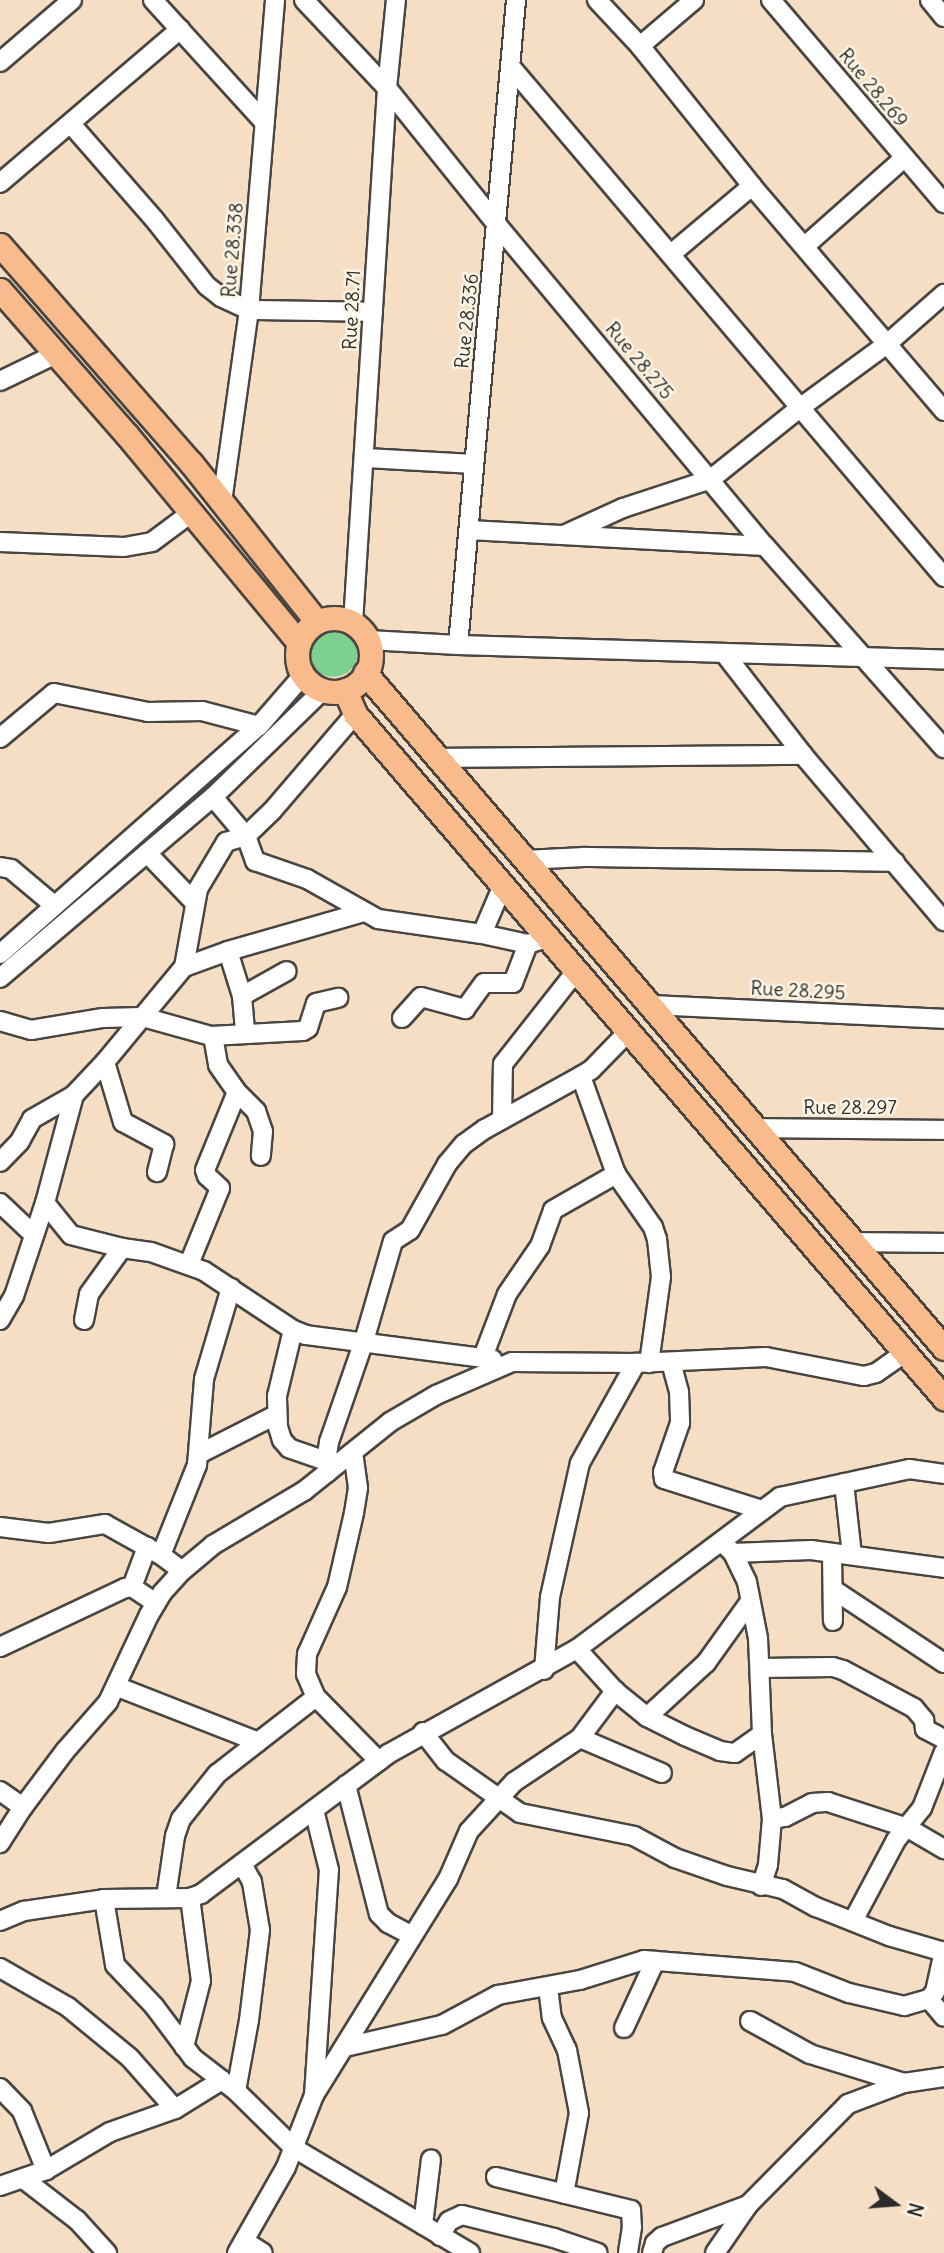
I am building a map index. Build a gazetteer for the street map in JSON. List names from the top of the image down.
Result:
{
  "streets": {
    "street": [
      "Rue 28.269",
      "Rue 28.338",
      "Rue 28.71",
      "Rue 28.336",
      "Rue 28.275",
      "Rue 28.295",
      "Rue 28.297"
    ]
  },
  "crossings": [
    ["Rue 28.71", "Rue 28.275"],
    ["Rue 28.336", "Rue 28.275"]
  ],
  "north": "right"
}
